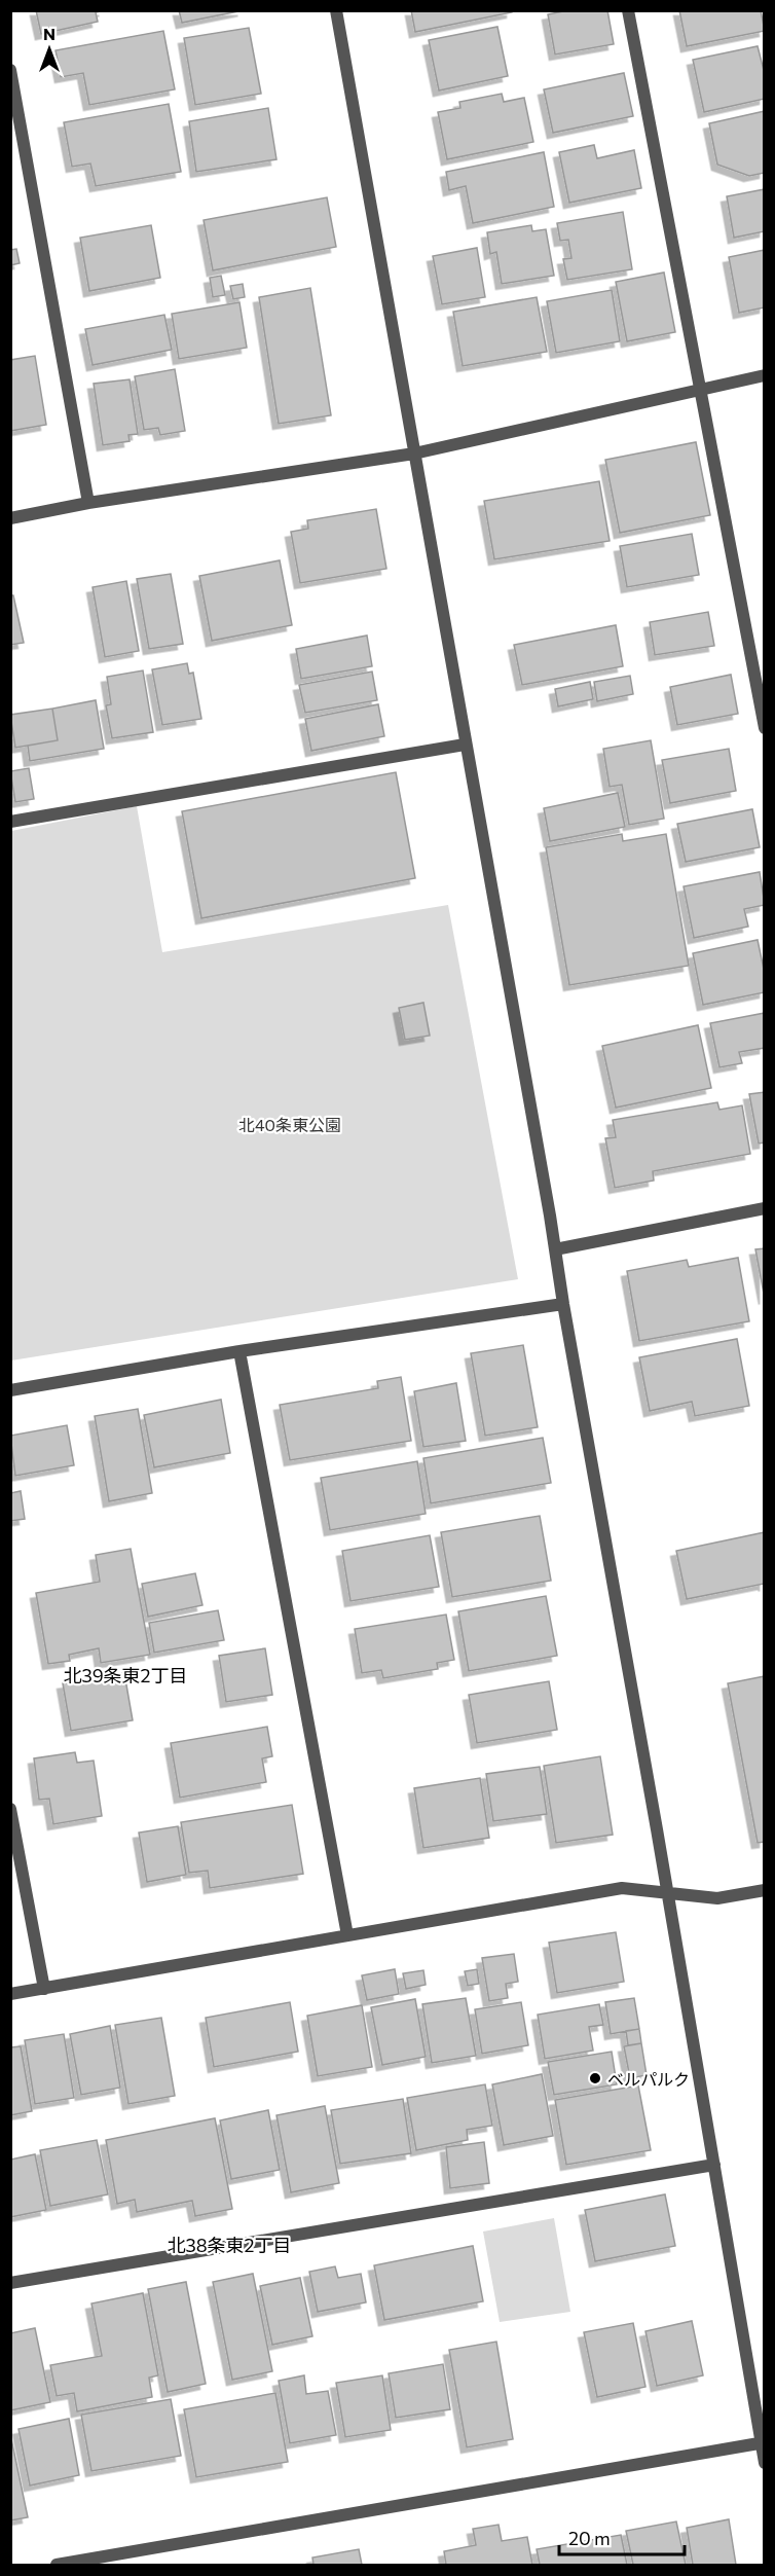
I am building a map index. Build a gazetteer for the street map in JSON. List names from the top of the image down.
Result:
{
  "districts": ["北39条東2丁目", "北38条東2丁目"],
  "parks": ["北40条東公園"],
  "places": ["ベルパルク"],
  "scale_bar": "20 m",
  "north": "top"
}
